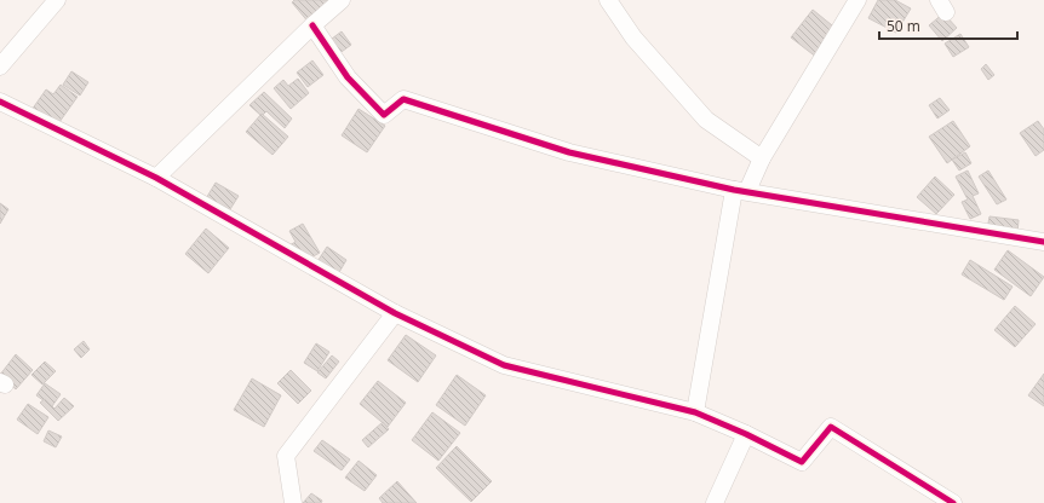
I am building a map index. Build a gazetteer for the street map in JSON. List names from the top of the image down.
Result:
{
  "scale_bar": "50 m"
}
